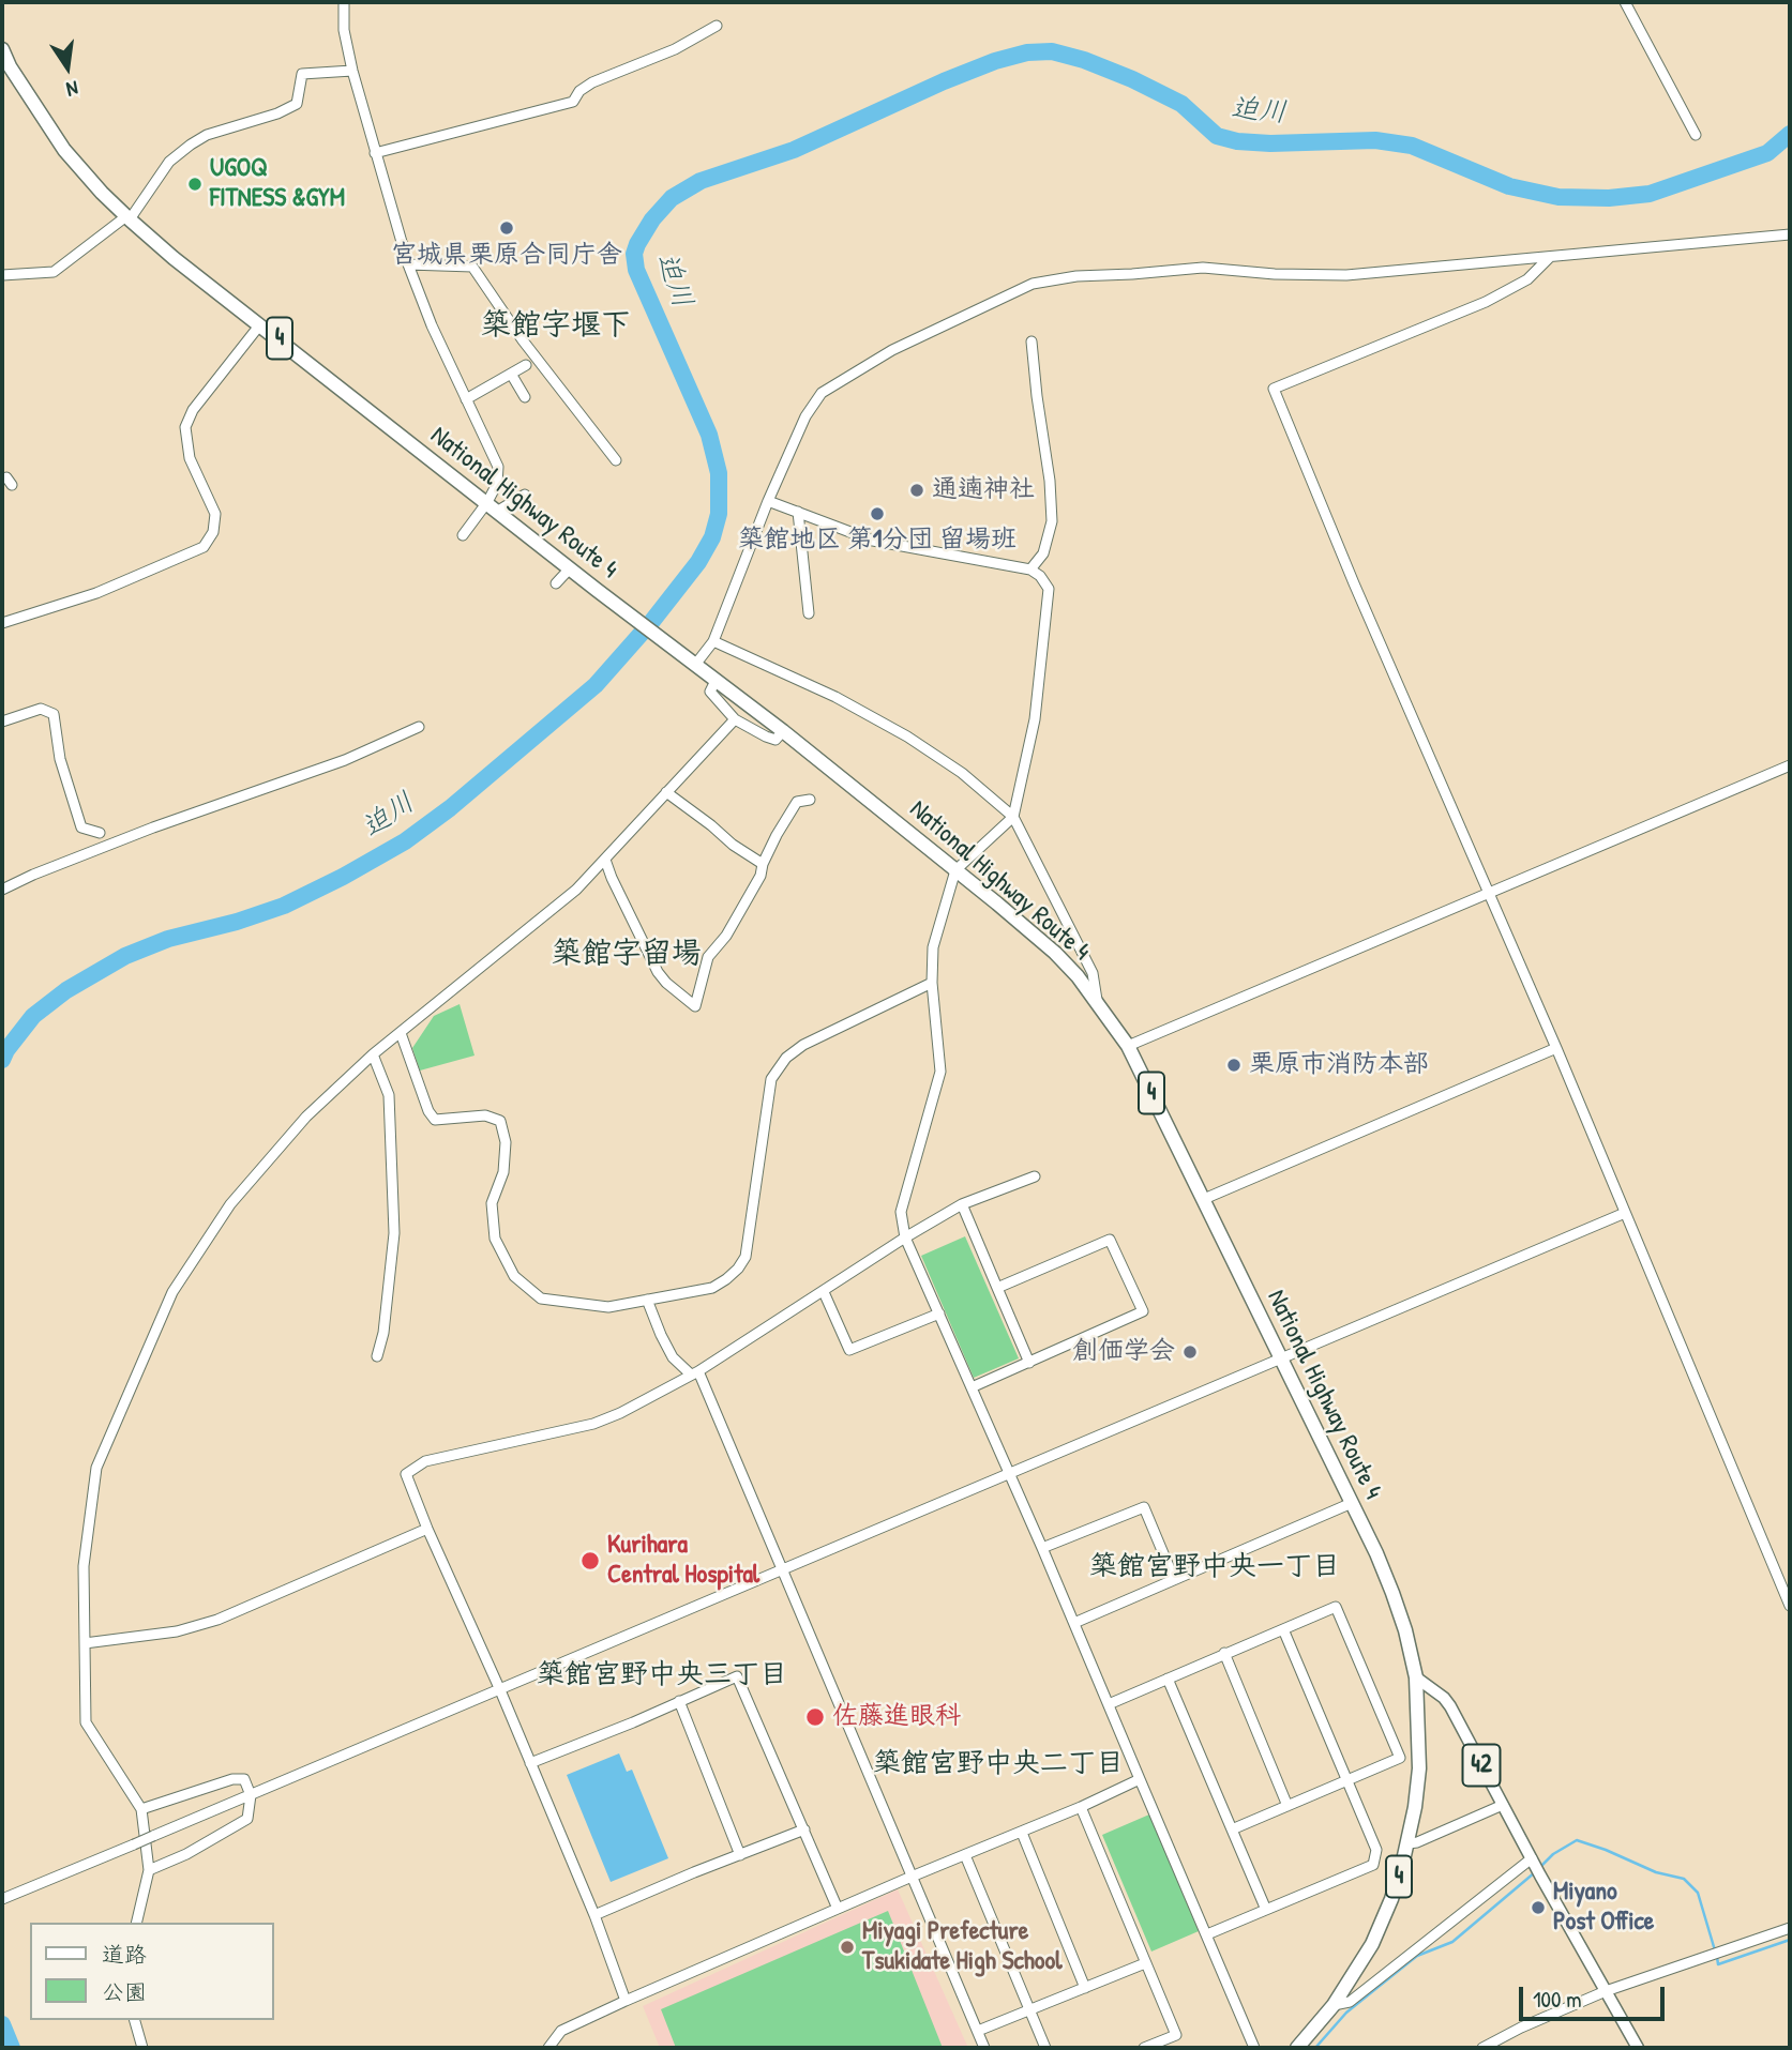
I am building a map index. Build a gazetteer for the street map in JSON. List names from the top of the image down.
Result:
{
  "streets": {
    "highway": ["4", "National Highway Route 4"],
    "main road": ["42"]
  },
  "crossings": [
    ["National Highway Route 4", "42"]
  ],
  "districts": [
    "築館字堰下",
    "築館字留場",
    "築館宮野中央一丁目",
    "築館宮野中央三丁目",
    "築館宮野中央二丁目"
  ],
  "water": ["迫川"],
  "places": [
    "UGOQ FITNESS &GYM",
    "宮城県栗原合同庁舎",
    "通遖神社",
    "築館地区 第1分団 留場班",
    "栗原市消防本部",
    "創価学会",
    "Kurihara Central Hospital",
    "佐藤進眼科",
    "Miyano Post Office",
    "Miyagi Prefecture Tsukidate High School"
  ],
  "legend": ["道路", "公園"],
  "scale_bar": "100 m",
  "north": "bottom"
}
